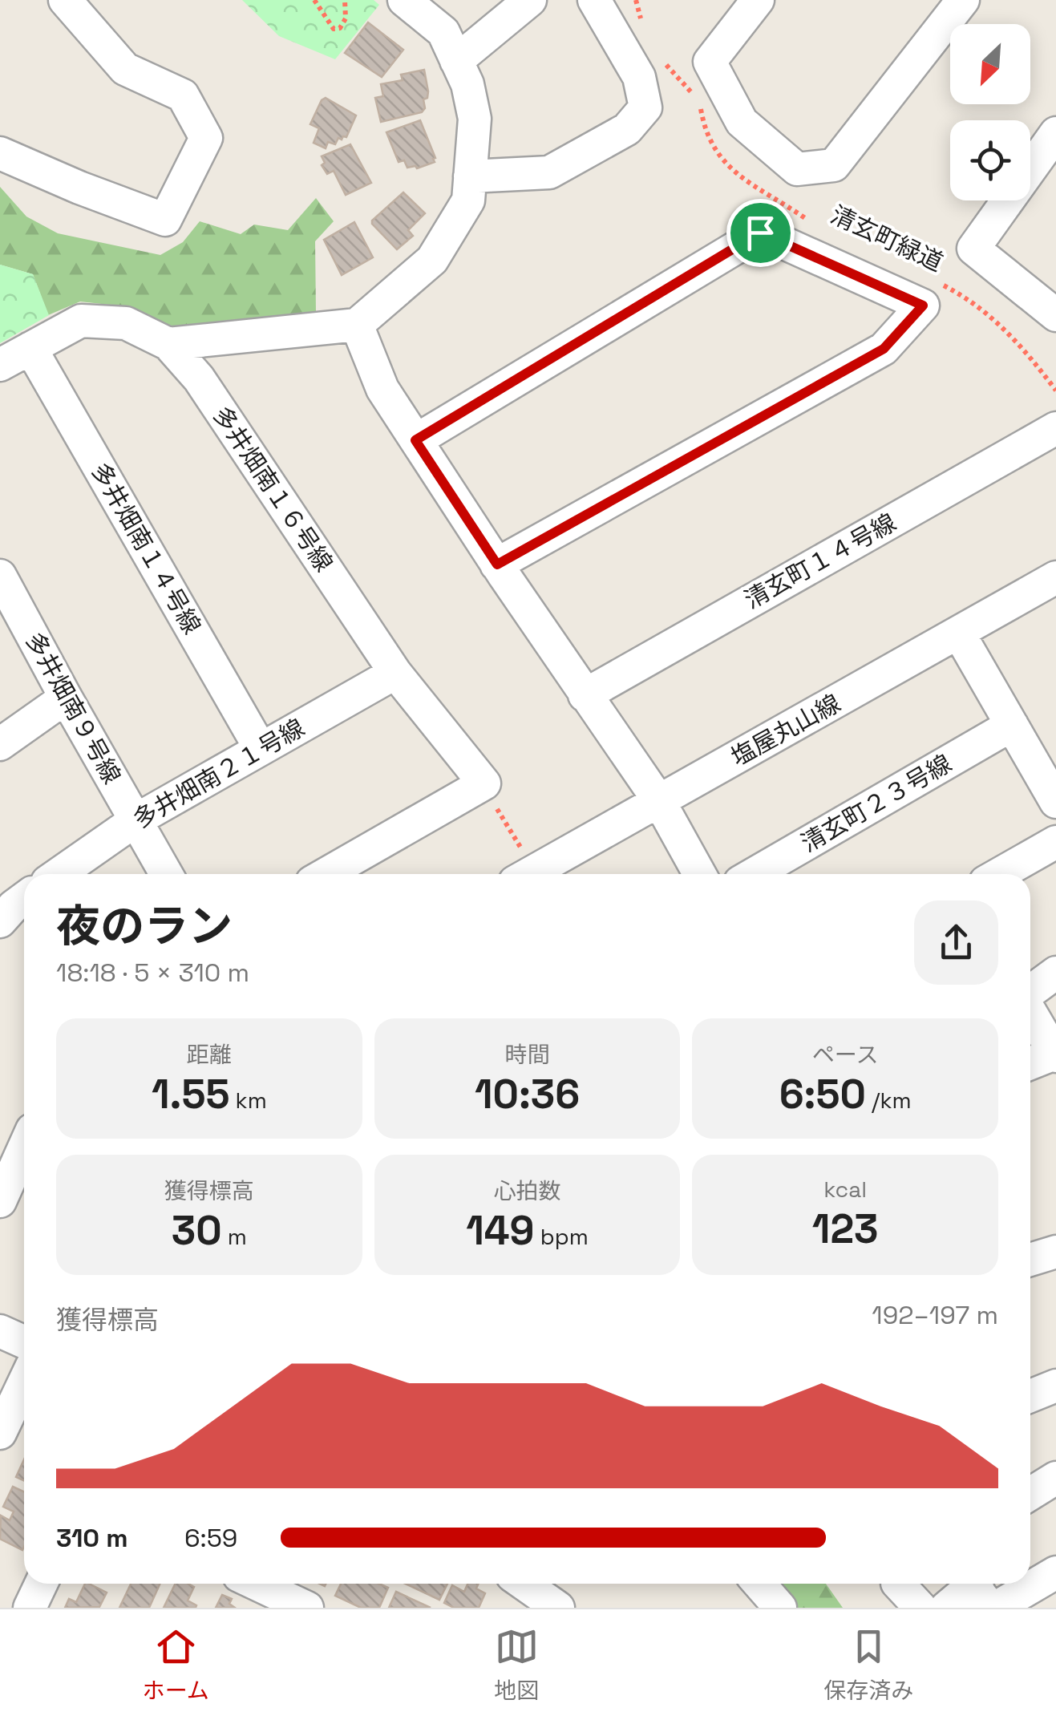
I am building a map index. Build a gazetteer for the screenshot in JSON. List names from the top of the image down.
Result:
{
  "streets": {
    "street": [
      "多井畑南１６号線",
      "多井畑南１４号線",
      "清玄町１４号線",
      "多井畑南９号線",
      "塩屋丸山線",
      "多井畑南２１号線",
      "清玄町２３号線"
    ],
    "path": ["清玄町緑道"]
  },
  "crossings": [
    ["多井畑南１６号線", "多井畑南１４号線"],
    ["多井畑南１６号線", "多井畑南２１号線"],
    ["多井畑南１４号線", "多井畑南２１号線"],
    ["多井畑南９号線", "多井畑南２１号線"]
  ],
  "north": "bottom left",
  "page": {
    "heading": ["夜のラン", "18:18 · 5 × 310 m"],
    "stats": [
      ["距離", "1.55 km"],
      ["時間", "10:36"],
      ["ペース", "6:50 /km"],
      ["獲得標高", "30 m"],
      ["心拍数", "149 bpm"],
      ["kcal", "123"]
    ],
    "chart": ["獲得標高", "192–197 m"],
    "list": [
      {
        "name": "310 m",
        "note": "6:59"
      }
    ],
    "tabs": ["ホーム", "地図", "保存済み"]
  }
}
